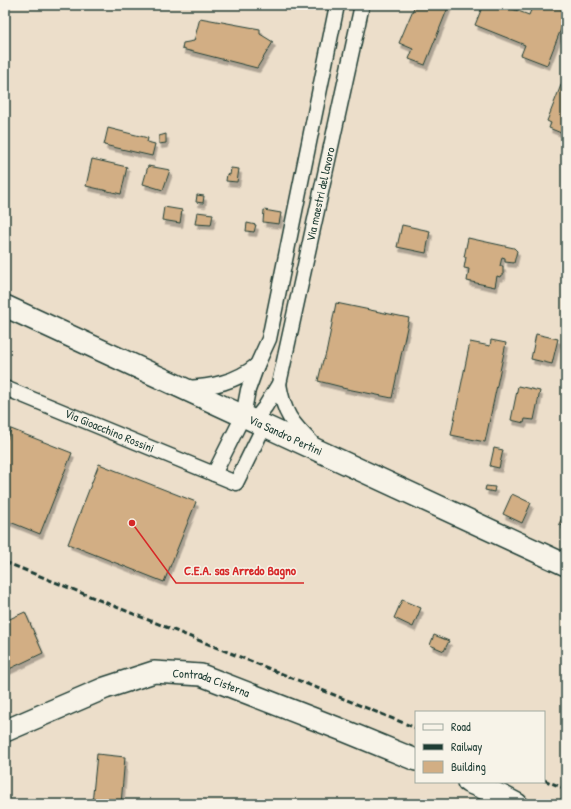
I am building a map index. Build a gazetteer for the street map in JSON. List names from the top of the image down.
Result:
{
  "streets": {
    "main road": ["Via Sandro Pertini", "Contrada Cisterna"],
    "street": ["Via maestri del lavoro", "Via Gioacchino Rossini"]
  },
  "crossings": [
    ["Via maestri del lavoro", "Via Gioacchino Rossini"],
    ["Via maestri del lavoro", "Via Sandro Pertini"],
    ["Via Gioacchino Rossini", "Via Sandro Pertini"]
  ],
  "places": ["C.E.A. sas Arredo Bagno"],
  "legend": ["Road", "Railway", "Building"]
}
